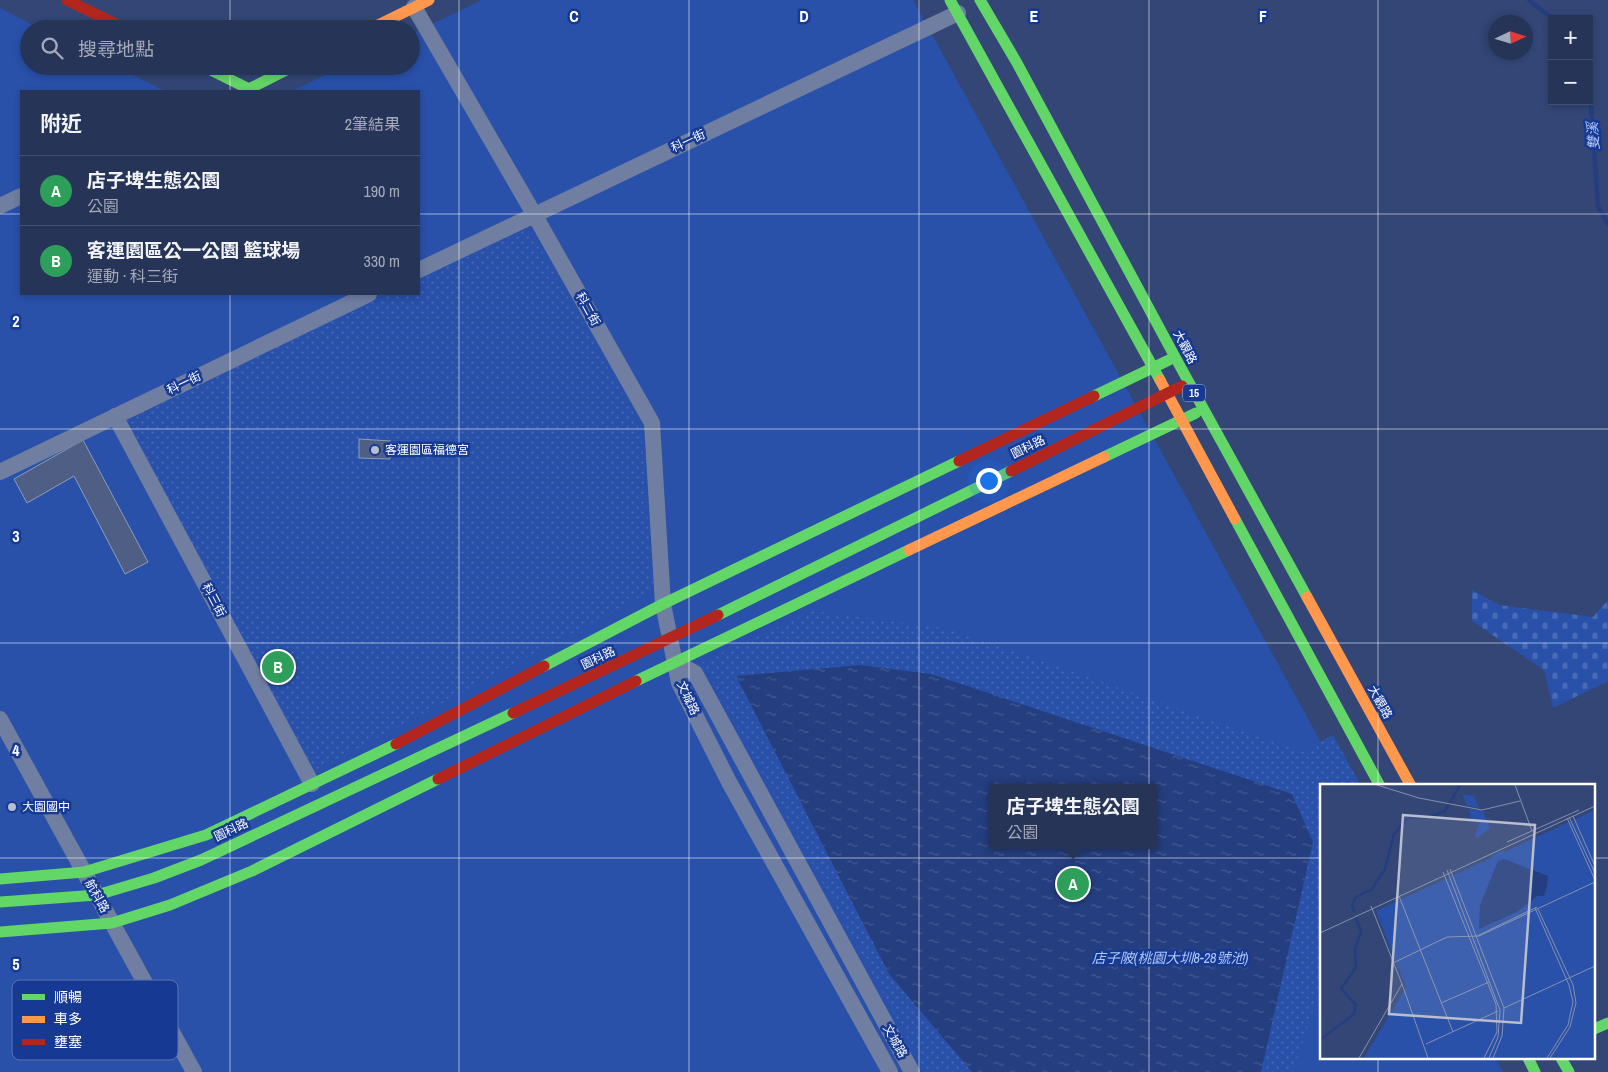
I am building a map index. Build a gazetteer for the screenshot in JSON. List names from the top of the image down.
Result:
{
  "streets": {
    "street": [
      "科一街",
      "科二街",
      "大觀路",
      "15",
      "園科路",
      "科三街",
      "文城路",
      "航科路"
    ]
  },
  "crossings": [
    ["科一街", "科二街"],
    ["科一街", "15"],
    ["科一街", "科三街"],
    ["科二街", "園科路"],
    ["科二街", "文城路"],
    ["大觀路", "園科路"],
    ["15", "園科路"],
    ["園科路", "航科路"]
  ],
  "water": ["雙溪", "店子陂(桃園大圳8-28號池)"],
  "places": ["客運園區福德宮", "大園國中"],
  "legend": ["順暢", "車多", "壅塞"],
  "north": "right",
  "page": {
    "map_buttons": ["+", "−"],
    "search": "搜尋地點",
    "heading": ["附近", "2筆結果"],
    "list": [
      {
        "mark": "A",
        "name": "店子埤生態公園",
        "note": "公園",
        "value": "190 m"
      },
      {
        "mark": "B",
        "name": "客運園區公一公園 籃球場",
        "note": "運動 · 科三街",
        "value": "330 m"
      }
    ],
    "pins": ["B", "A"],
    "popup": ["店子埤生態公園", "公園"]
  },
  "grid": {
    "columns": [
      "C",
      "D",
      "E",
      "F"
    ],
    "rows": [
      "2",
      "3",
      "4",
      "5"
    ]
  }
}
